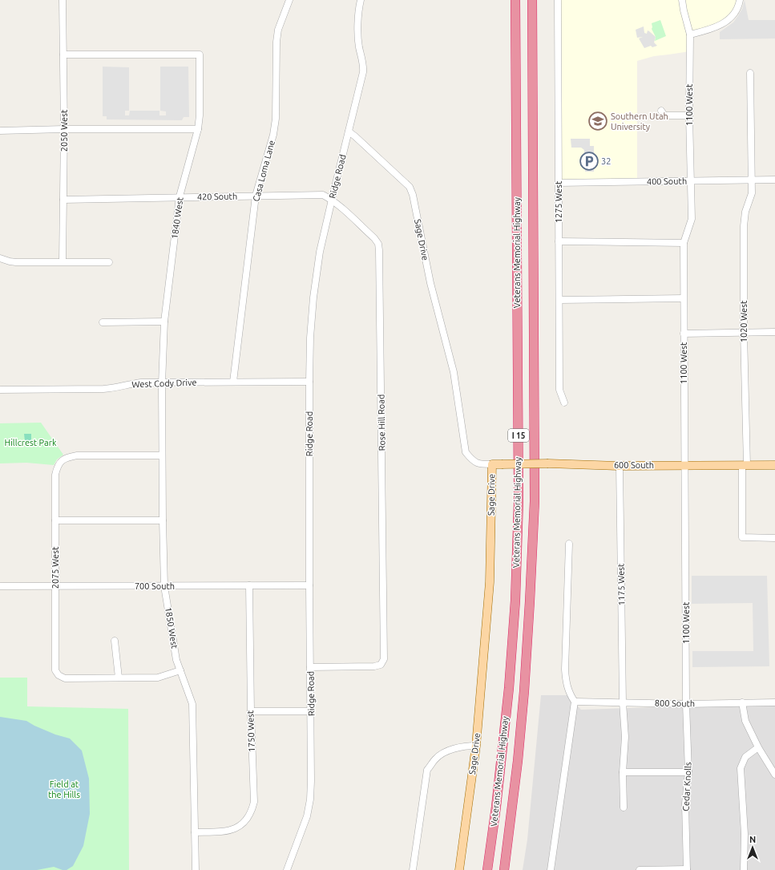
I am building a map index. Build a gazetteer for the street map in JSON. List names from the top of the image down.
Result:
{
  "streets": {
    "highway": ["Veterans Memorial Highway", "I 15"],
    "main road": ["Sage Drive", "600 South"],
    "street": [
      "1100 West",
      "2050 West",
      "Casa Loma Lane",
      "Ridge Road",
      "400 South",
      "420 South",
      "1275 West",
      "1840 West",
      "1020 West",
      "West Cody Drive",
      "Rose Hill Road",
      "2075 West",
      "1175 West",
      "700 South",
      "1850 West",
      "800 South",
      "1750 West",
      "Cedar Knolls"
    ]
  },
  "crossings": [
    ["1100 West", "400 South"],
    ["1100 West", "600 South"],
    ["1100 West", "800 South"],
    ["1100 West", "Cedar Knolls"],
    ["2050 West", "420 South"],
    ["2050 West", "1840 West"],
    ["Casa Loma Lane", "420 South"],
    ["Casa Loma Lane", "West Cody Drive"],
    ["Ridge Road", "420 South"],
    ["Ridge Road", "Sage Drive"],
    ["Ridge Road", "West Cody Drive"],
    ["Ridge Road", "Rose Hill Road"],
    ["Ridge Road", "700 South"],
    ["400 South", "1275 West"],
    ["400 South", "1020 West"],
    ["420 South", "1840 West"],
    ["420 South", "Rose Hill Road"],
    ["1840 West", "West Cody Drive"],
    ["1840 West", "1850 West"],
    ["Sage Drive", "600 South"],
    ["1020 West", "600 South"],
    ["West Cody Drive", "1850 West"],
    ["600 South", "1175 West"],
    ["2075 West", "700 South"],
    ["2075 West", "1850 West"],
    ["1175 West", "800 South"],
    ["700 South", "1850 West"],
    ["700 South", "1750 West"],
    ["1850 West", "1750 West"],
    ["800 South", "Cedar Knolls"]
  ],
  "parks": ["Hillcrest Park", "Field at the Hills"],
  "places": {
    "school or university": ["Southern Utah University"],
    "parking": ["32"]
  },
  "north": "top"
}
